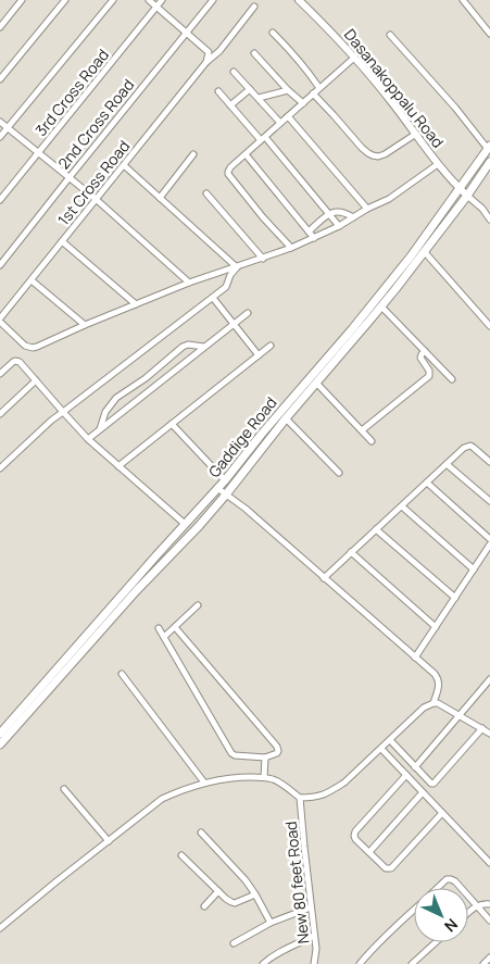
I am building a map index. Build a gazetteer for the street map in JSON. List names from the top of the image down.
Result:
{
  "streets": {
    "main road": ["Gaddige Road"],
    "street": [
      "Dasanakoppalu Road",
      "3rd Cross Road",
      "2nd Cross Road",
      "1st Cross Road",
      "New 80 feet Road"
    ]
  },
  "crossings": [
    ["Dasanakoppalu Road", "Gaddige Road"]
  ],
  "north": "bottom right"
}
